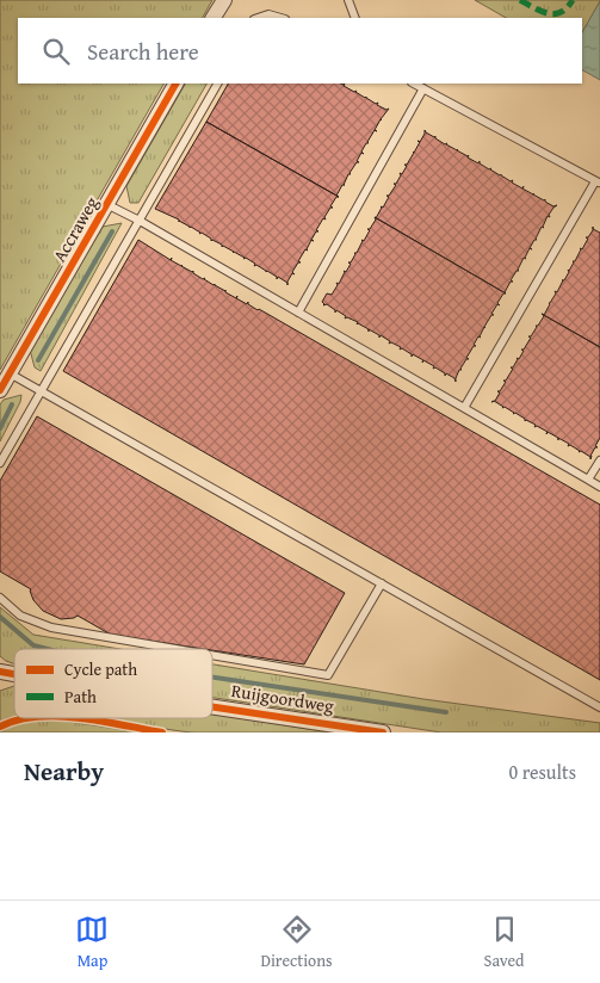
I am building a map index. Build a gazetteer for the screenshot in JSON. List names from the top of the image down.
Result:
{
  "streets": {
    "street": ["Accraweg", "Ruijgoordweg"]
  },
  "legend": ["Cycle path", "Path"],
  "page": {
    "search": "Search here",
    "heading": ["Nearby", "0 results"],
    "nav": ["Map", "Directions", "Saved"]
  }
}
